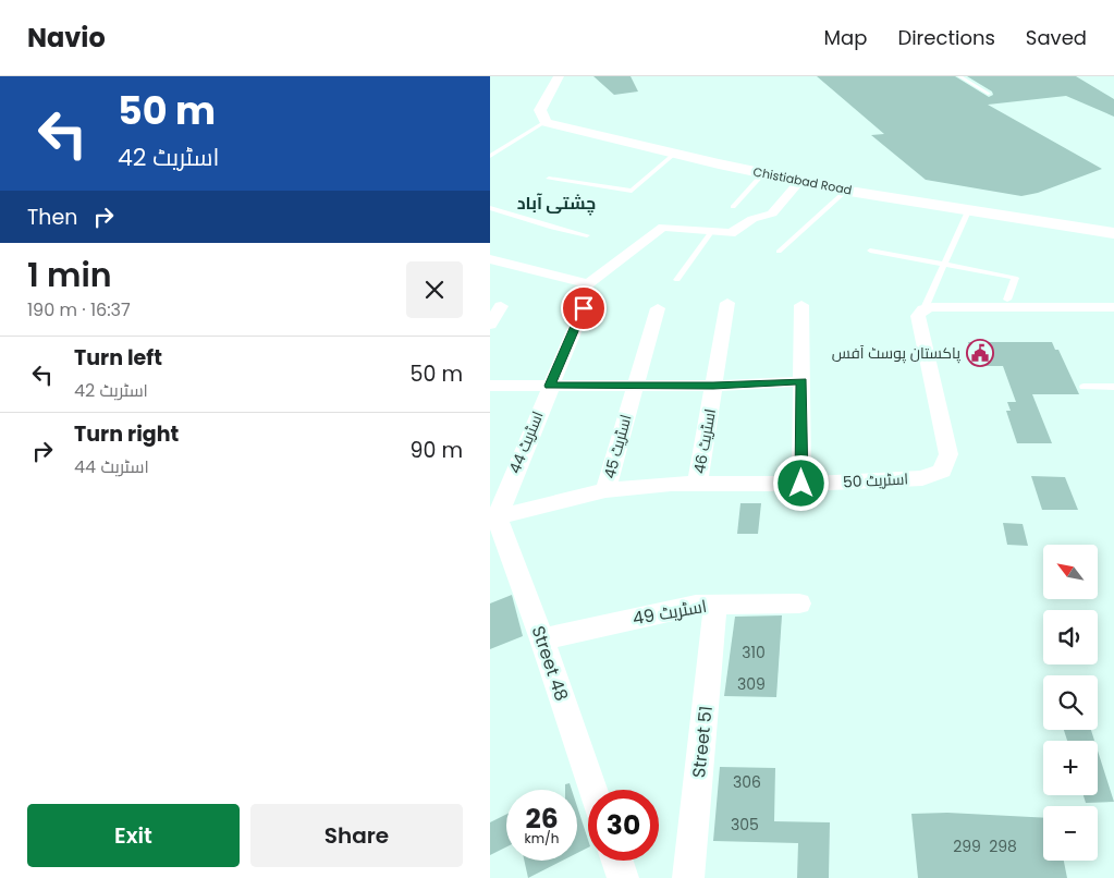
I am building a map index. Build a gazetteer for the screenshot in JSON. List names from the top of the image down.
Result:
{
  "streets": {
    "main road": ["Chistiabad Road"],
    "street": [
      "اسٹریٹ 46",
      "اسٹریٹ 44",
      "اسٹریٹ 45",
      "اسٹریٹ 50",
      "اسٹریٹ 49",
      "Street 48",
      "Street 51"
    ]
  },
  "crossings": [
    ["اسٹریٹ 46", "اسٹریٹ 50"],
    ["اسٹریٹ 44", "اسٹریٹ 50"],
    ["اسٹریٹ 44", "Street 48"],
    ["اسٹریٹ 45", "اسٹریٹ 50"],
    ["اسٹریٹ 50", "Street 48"],
    ["اسٹریٹ 49", "Street 48"],
    ["اسٹریٹ 49", "Street 51"]
  ],
  "districts": ["چشتی آباد"],
  "places": {
    "public building": ["پاکستان پوسٹ آفس"]
  },
  "house_numbers": [
    "310",
    "309",
    "306",
    "305",
    "299",
    "298"
  ],
  "north": "top left",
  "page": {
    "header": "Navio",
    "nav": ["Map", "Directions", "Saved"],
    "turn": ["50 m", "اسٹریٹ 42"],
    "then": "Then",
    "heading": ["1 min", "190 m · 16:37"],
    "list": [
      {
        "name": "Turn left",
        "note": "اسٹریٹ 42",
        "value": "50 m"
      },
      {
        "name": "Turn right",
        "note": "اسٹریٹ 44",
        "value": "90 m"
      }
    ],
    "map_buttons": ["+", "−"],
    "speed": "26 km/h",
    "limit": "30",
    "buttons": ["Exit", "Share"]
  }
}
